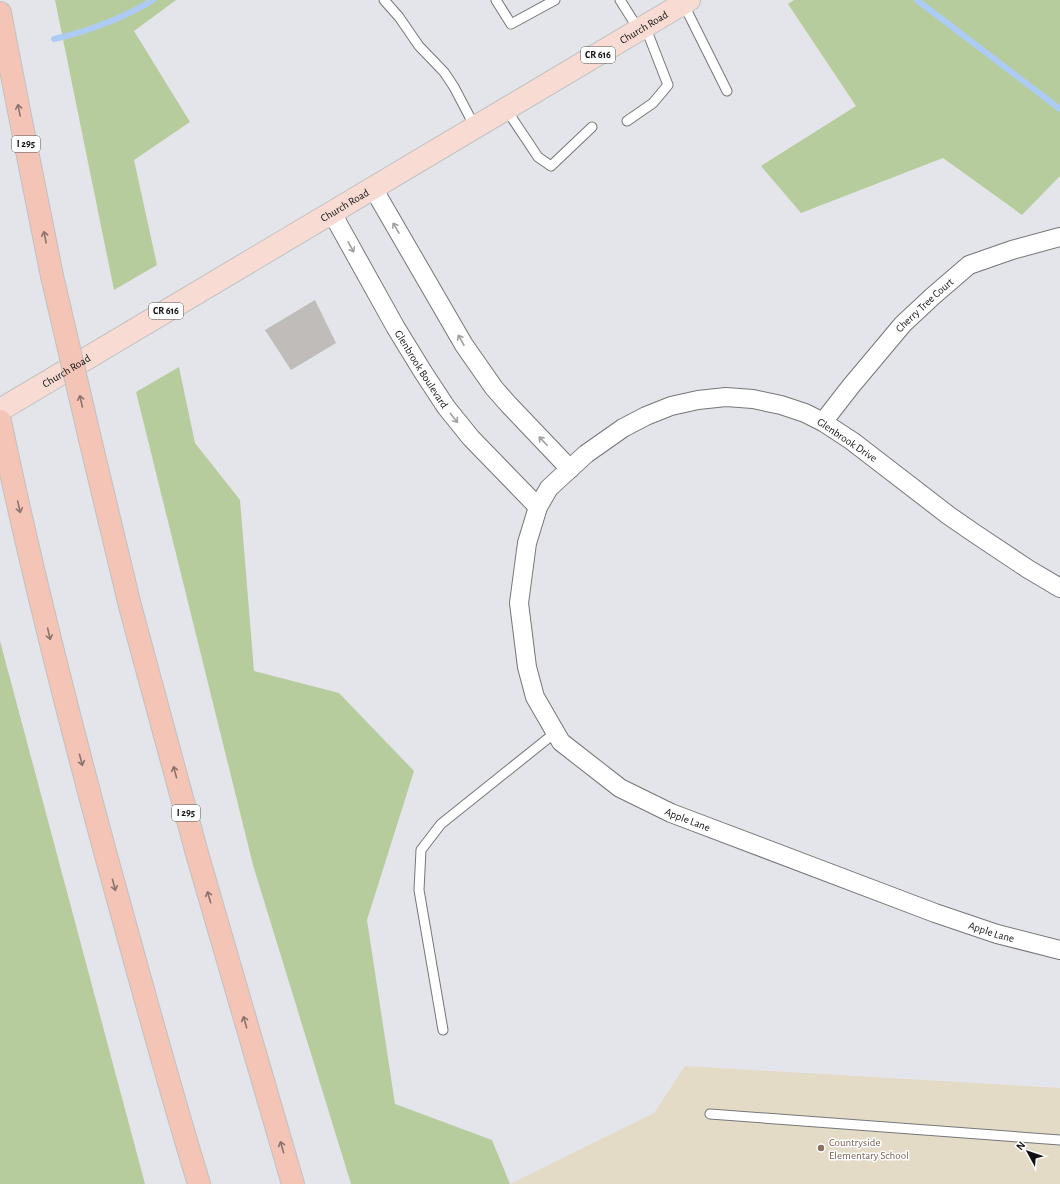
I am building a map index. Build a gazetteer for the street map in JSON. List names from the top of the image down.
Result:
{
  "streets": {
    "highway": ["I 295"],
    "main road": ["Church Road", "CR 616"],
    "street": [
      "Cherry Tree Court",
      "Glenbrook Boulevard",
      "Glenbrook Drive",
      "Apple Lane"
    ]
  },
  "crossings": [
    ["Church Road", "Glenbrook Boulevard"],
    ["Cherry Tree Court", "Glenbrook Drive"],
    ["Glenbrook Boulevard", "Glenbrook Drive"],
    ["Glenbrook Boulevard", "Apple Lane"],
    ["Glenbrook Drive", "Apple Lane"]
  ],
  "places": ["Countryside Elementary School"],
  "north": "top left"
}
